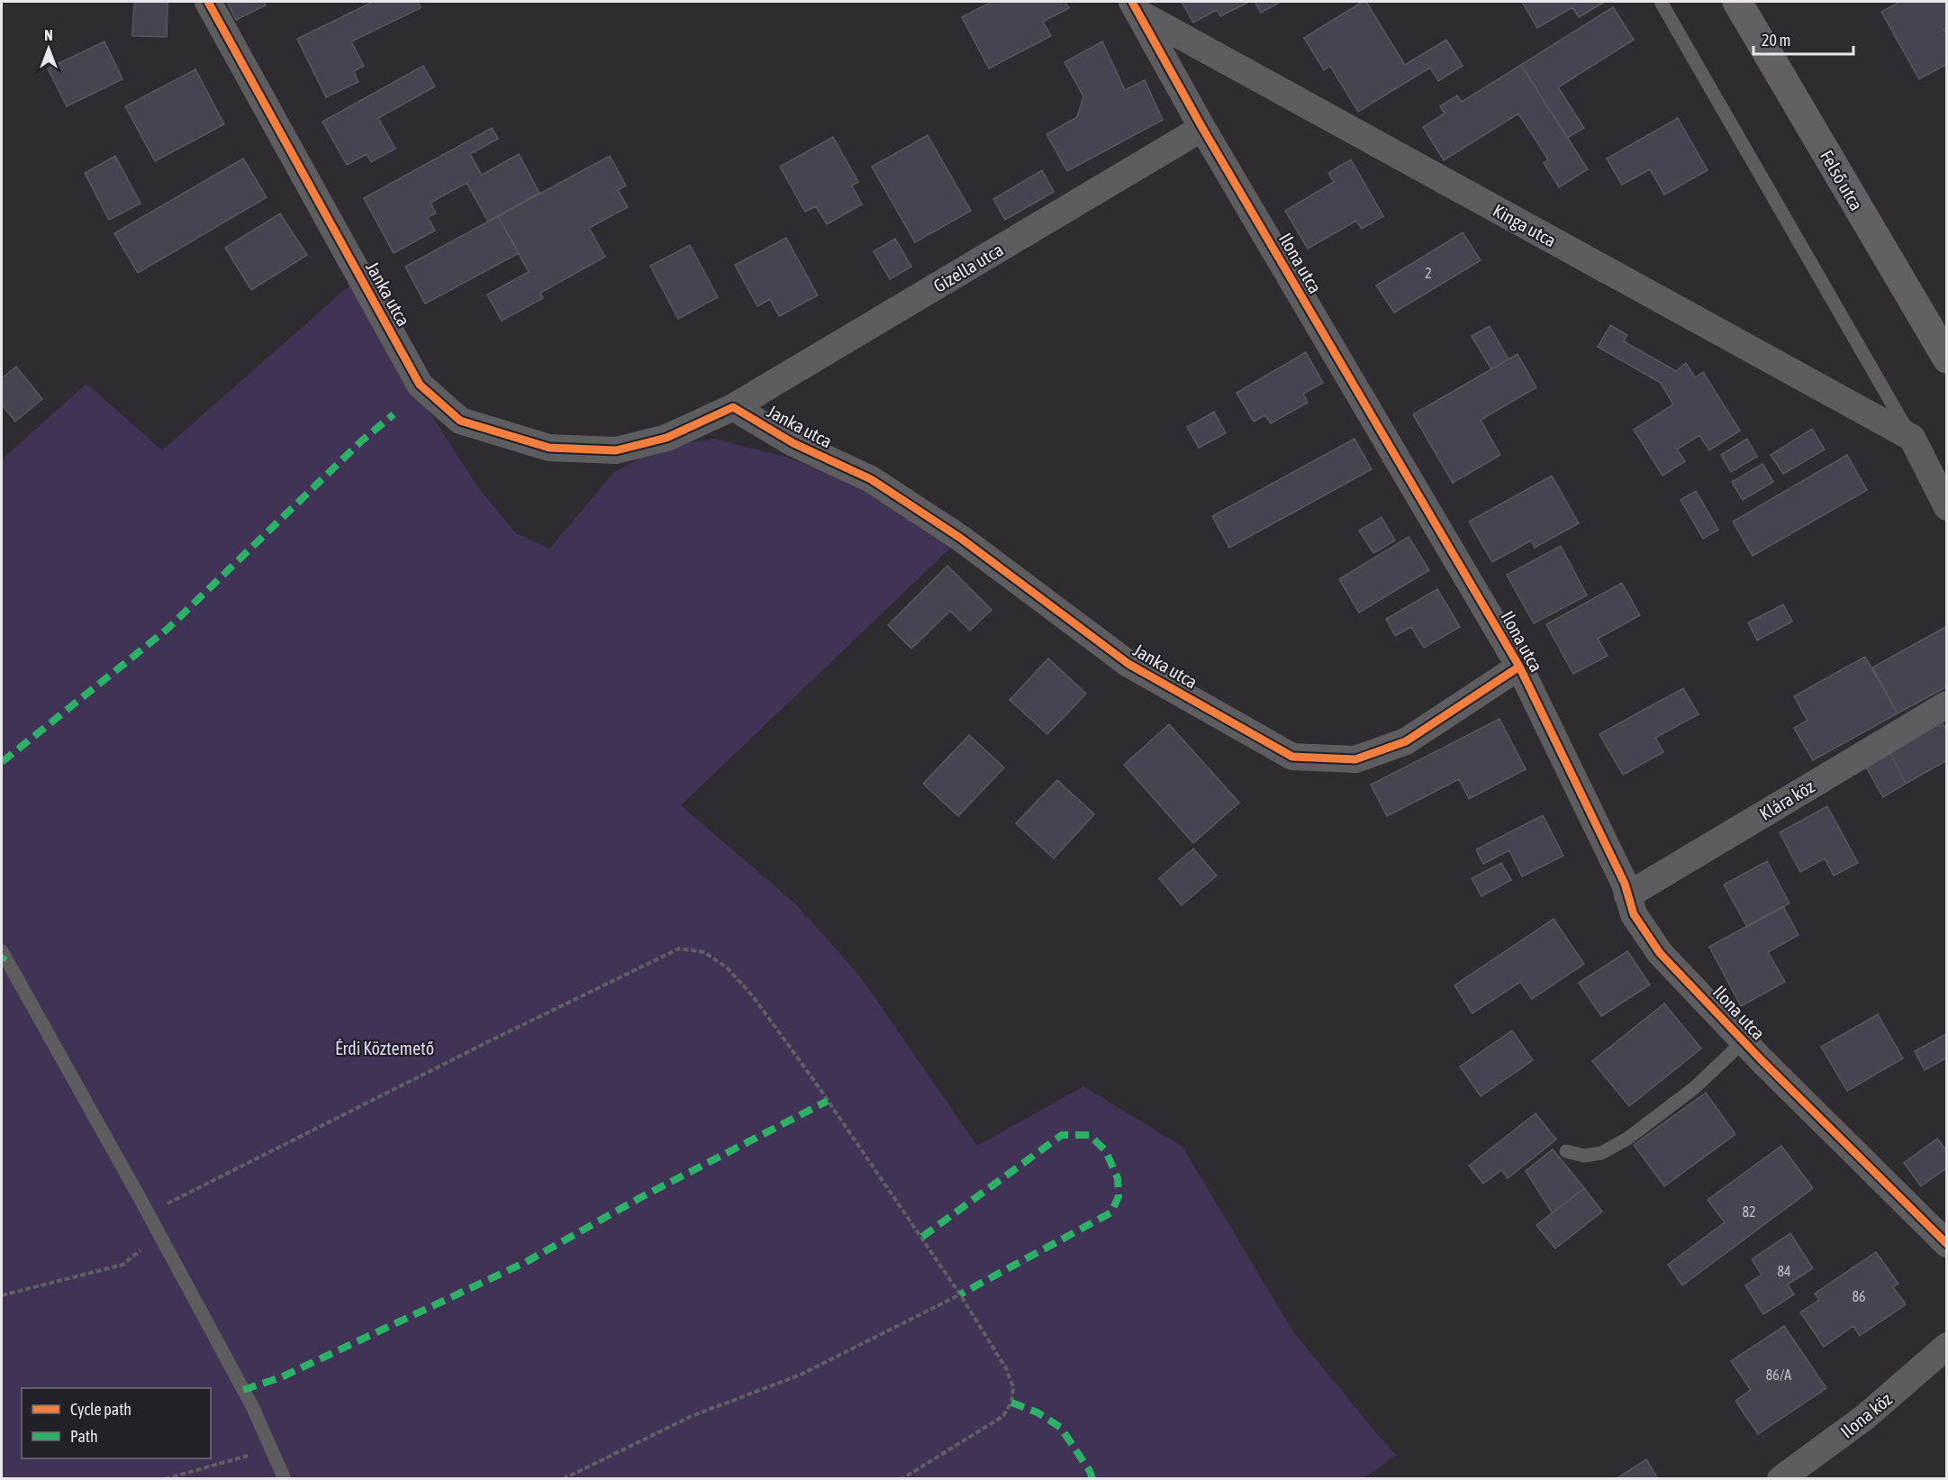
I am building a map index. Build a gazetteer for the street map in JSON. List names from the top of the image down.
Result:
{
  "streets": {
    "street": [
      "Felső utca",
      "Kinga utca",
      "Ilona utca",
      "Gizella utca",
      "Janka utca",
      "Klára köz",
      "Ilona köz"
    ]
  },
  "crossings": [
    ["Kinga utca", "Ilona utca"],
    ["Ilona utca", "Gizella utca"],
    ["Ilona utca", "Janka utca"],
    ["Ilona utca", "Klára köz"],
    ["Gizella utca", "Janka utca"]
  ],
  "parks": ["Érdi Köztemető"],
  "house_numbers": [
    "2",
    "82",
    "84",
    "86",
    "86/A"
  ],
  "legend": ["Cycle path", "Path"],
  "scale_bar": "20 m",
  "north": "top"
}
